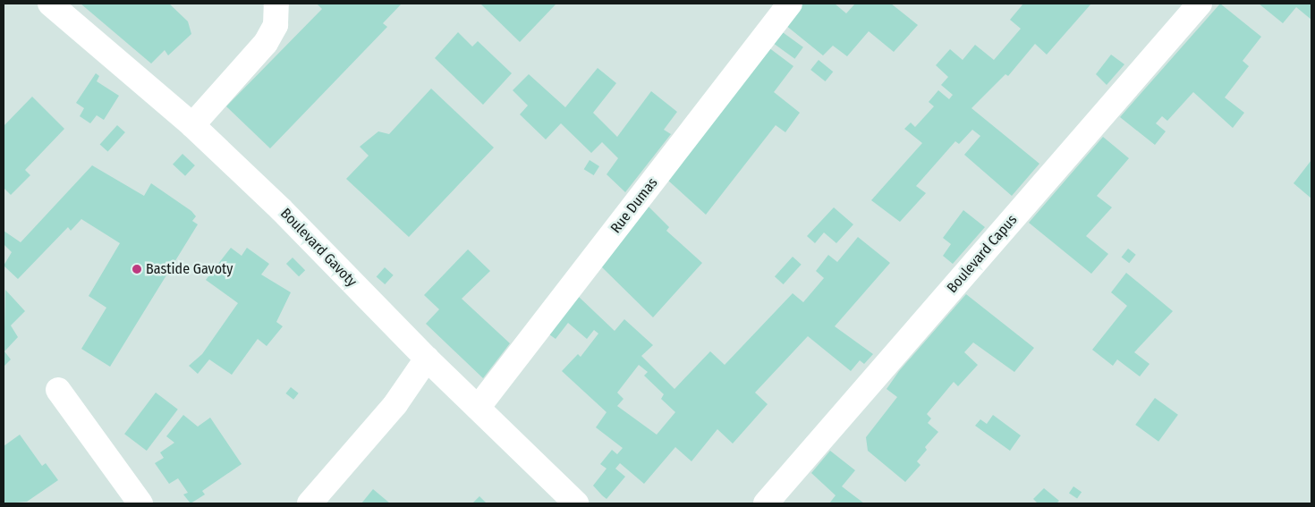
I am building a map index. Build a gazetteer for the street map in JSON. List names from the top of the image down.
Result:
{
  "streets": {
    "street": ["Rue Dumas", "Boulevard Gavoty", "Boulevard Capus"]
  },
  "crossings": [
    ["Rue Dumas", "Boulevard Gavoty"]
  ],
  "places": ["Bastide Gavoty"]
}
